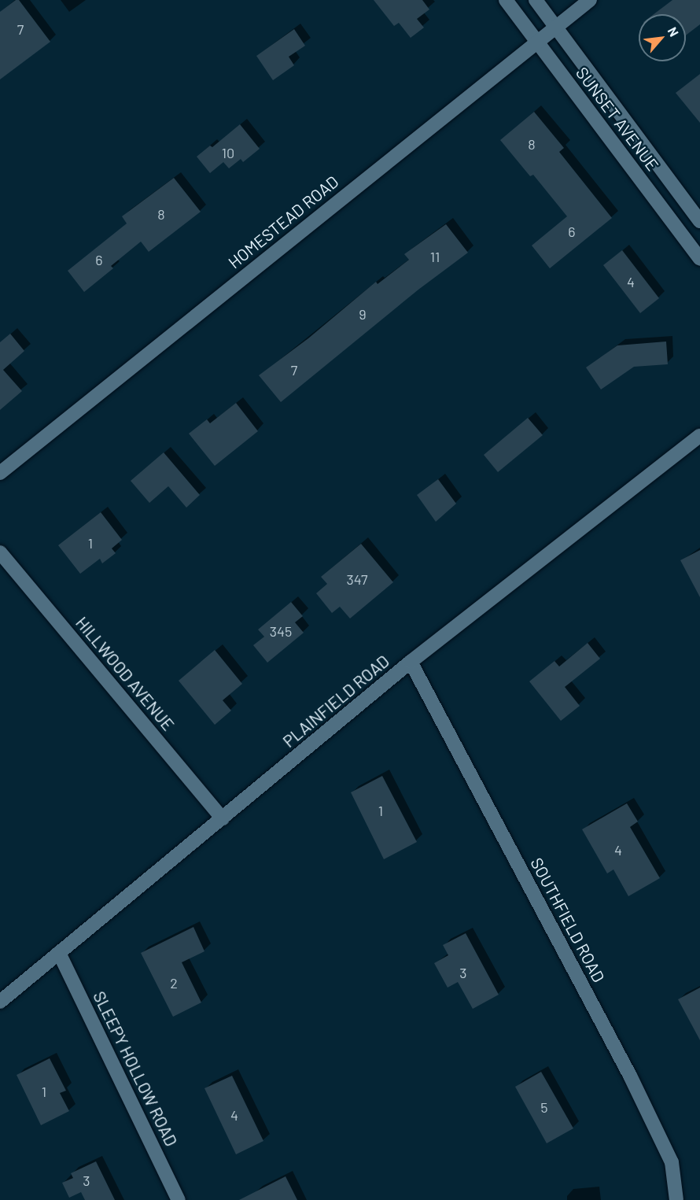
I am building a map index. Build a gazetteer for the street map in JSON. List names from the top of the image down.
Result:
{
  "streets": {
    "street": [
      "SUNSET AVENUE",
      "HOMESTEAD ROAD",
      "HILLWOOD AVENUE",
      "PLAINFIELD ROAD",
      "SOUTHFIELD ROAD",
      "SLEEPY HOLLOW ROAD"
    ]
  },
  "crossings": [
    ["SUNSET AVENUE", "HOMESTEAD ROAD"],
    ["HILLWOOD AVENUE", "PLAINFIELD ROAD"],
    ["PLAINFIELD ROAD", "SOUTHFIELD ROAD"],
    ["PLAINFIELD ROAD", "SLEEPY HOLLOW ROAD"]
  ],
  "house_numbers": [
    "7",
    "8",
    "10",
    "8",
    "6",
    "11",
    "6",
    "4",
    "9",
    "7",
    "1",
    "347",
    "345",
    "1",
    "4",
    "3",
    "2",
    "1",
    "5",
    "4",
    "3"
  ],
  "north": "top right"
}
